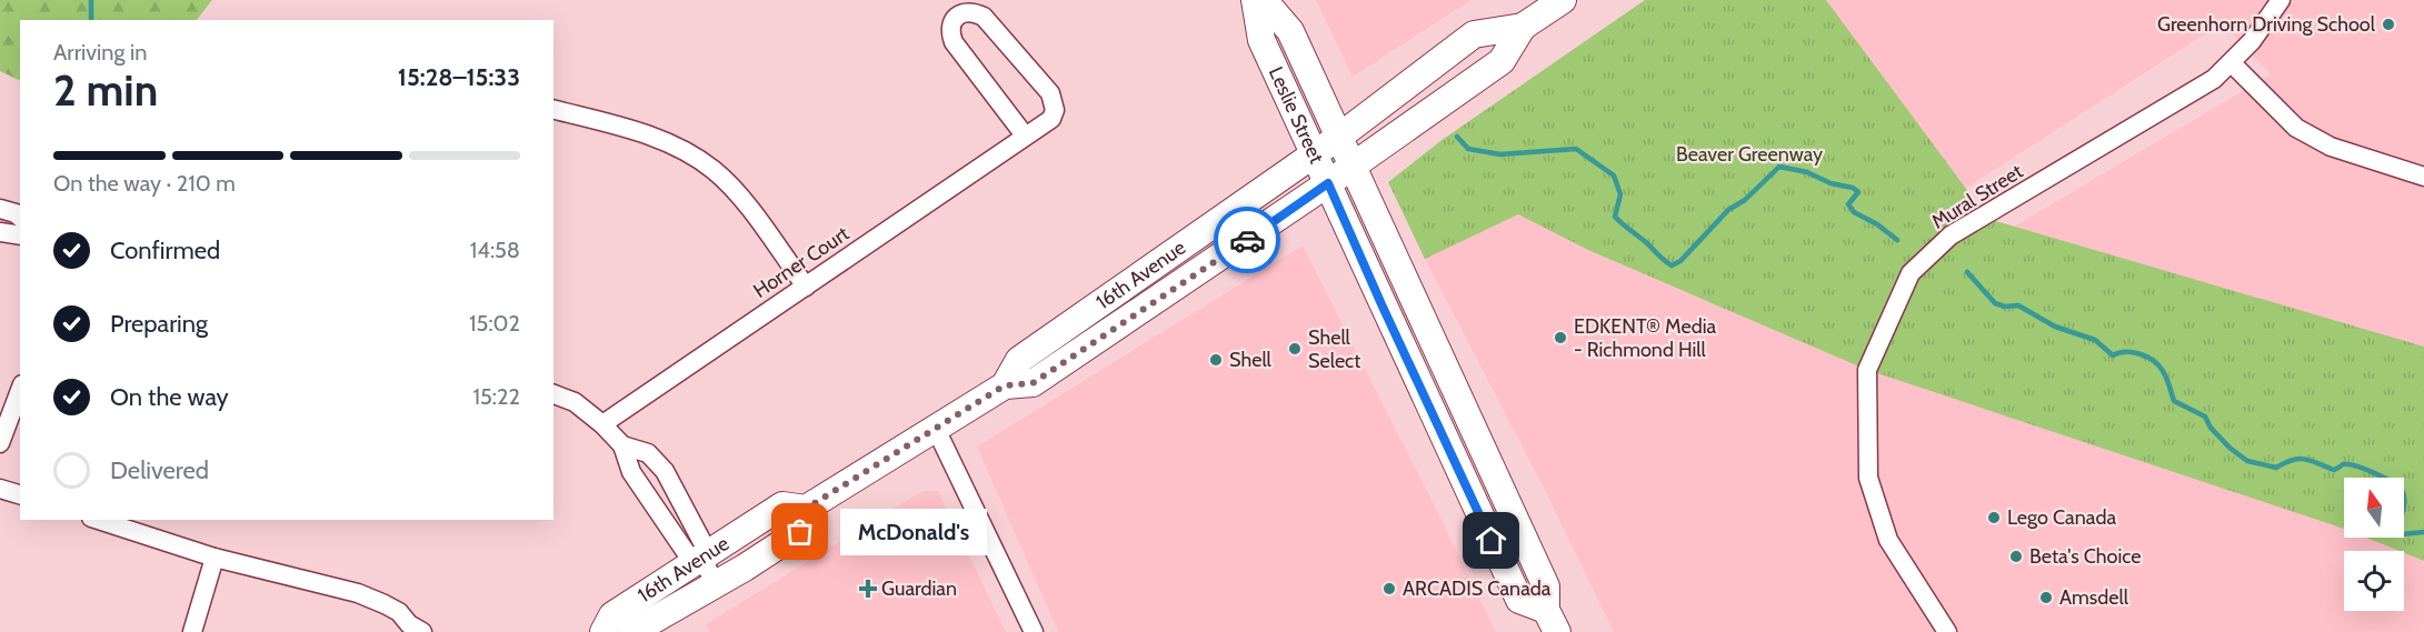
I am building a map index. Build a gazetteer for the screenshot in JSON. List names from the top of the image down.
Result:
{
  "streets": {
    "main road": ["Leslie Street", "16th Avenue"],
    "street": ["Mural Street", "Horner Court"]
  },
  "crossings": [
    ["Leslie Street", "16th Avenue"]
  ],
  "parks": ["Beaver Greenway"],
  "places": {
    "other": [
      "Greenhorn Driving School",
      "EDKENT® Media - Richmond Hill",
      "Shell Select",
      "Shell",
      "Lego Canada",
      "McDonald's",
      "Beta's Choice",
      "ARCADIS Canada",
      "Amsdell"
    ],
    "health": ["Guardian"]
  },
  "north": "top",
  "page": {
    "heading": ["2 min", "Arriving in", "15:28–15:33"],
    "bar": "On the way · 210 m",
    "list": [
      ["Confirmed", "14:58"],
      ["Preparing", "15:02"],
      ["On the way", "15:22"],
      "Delivered"
    ],
    "bubble": "McDonald's"
  }
}
